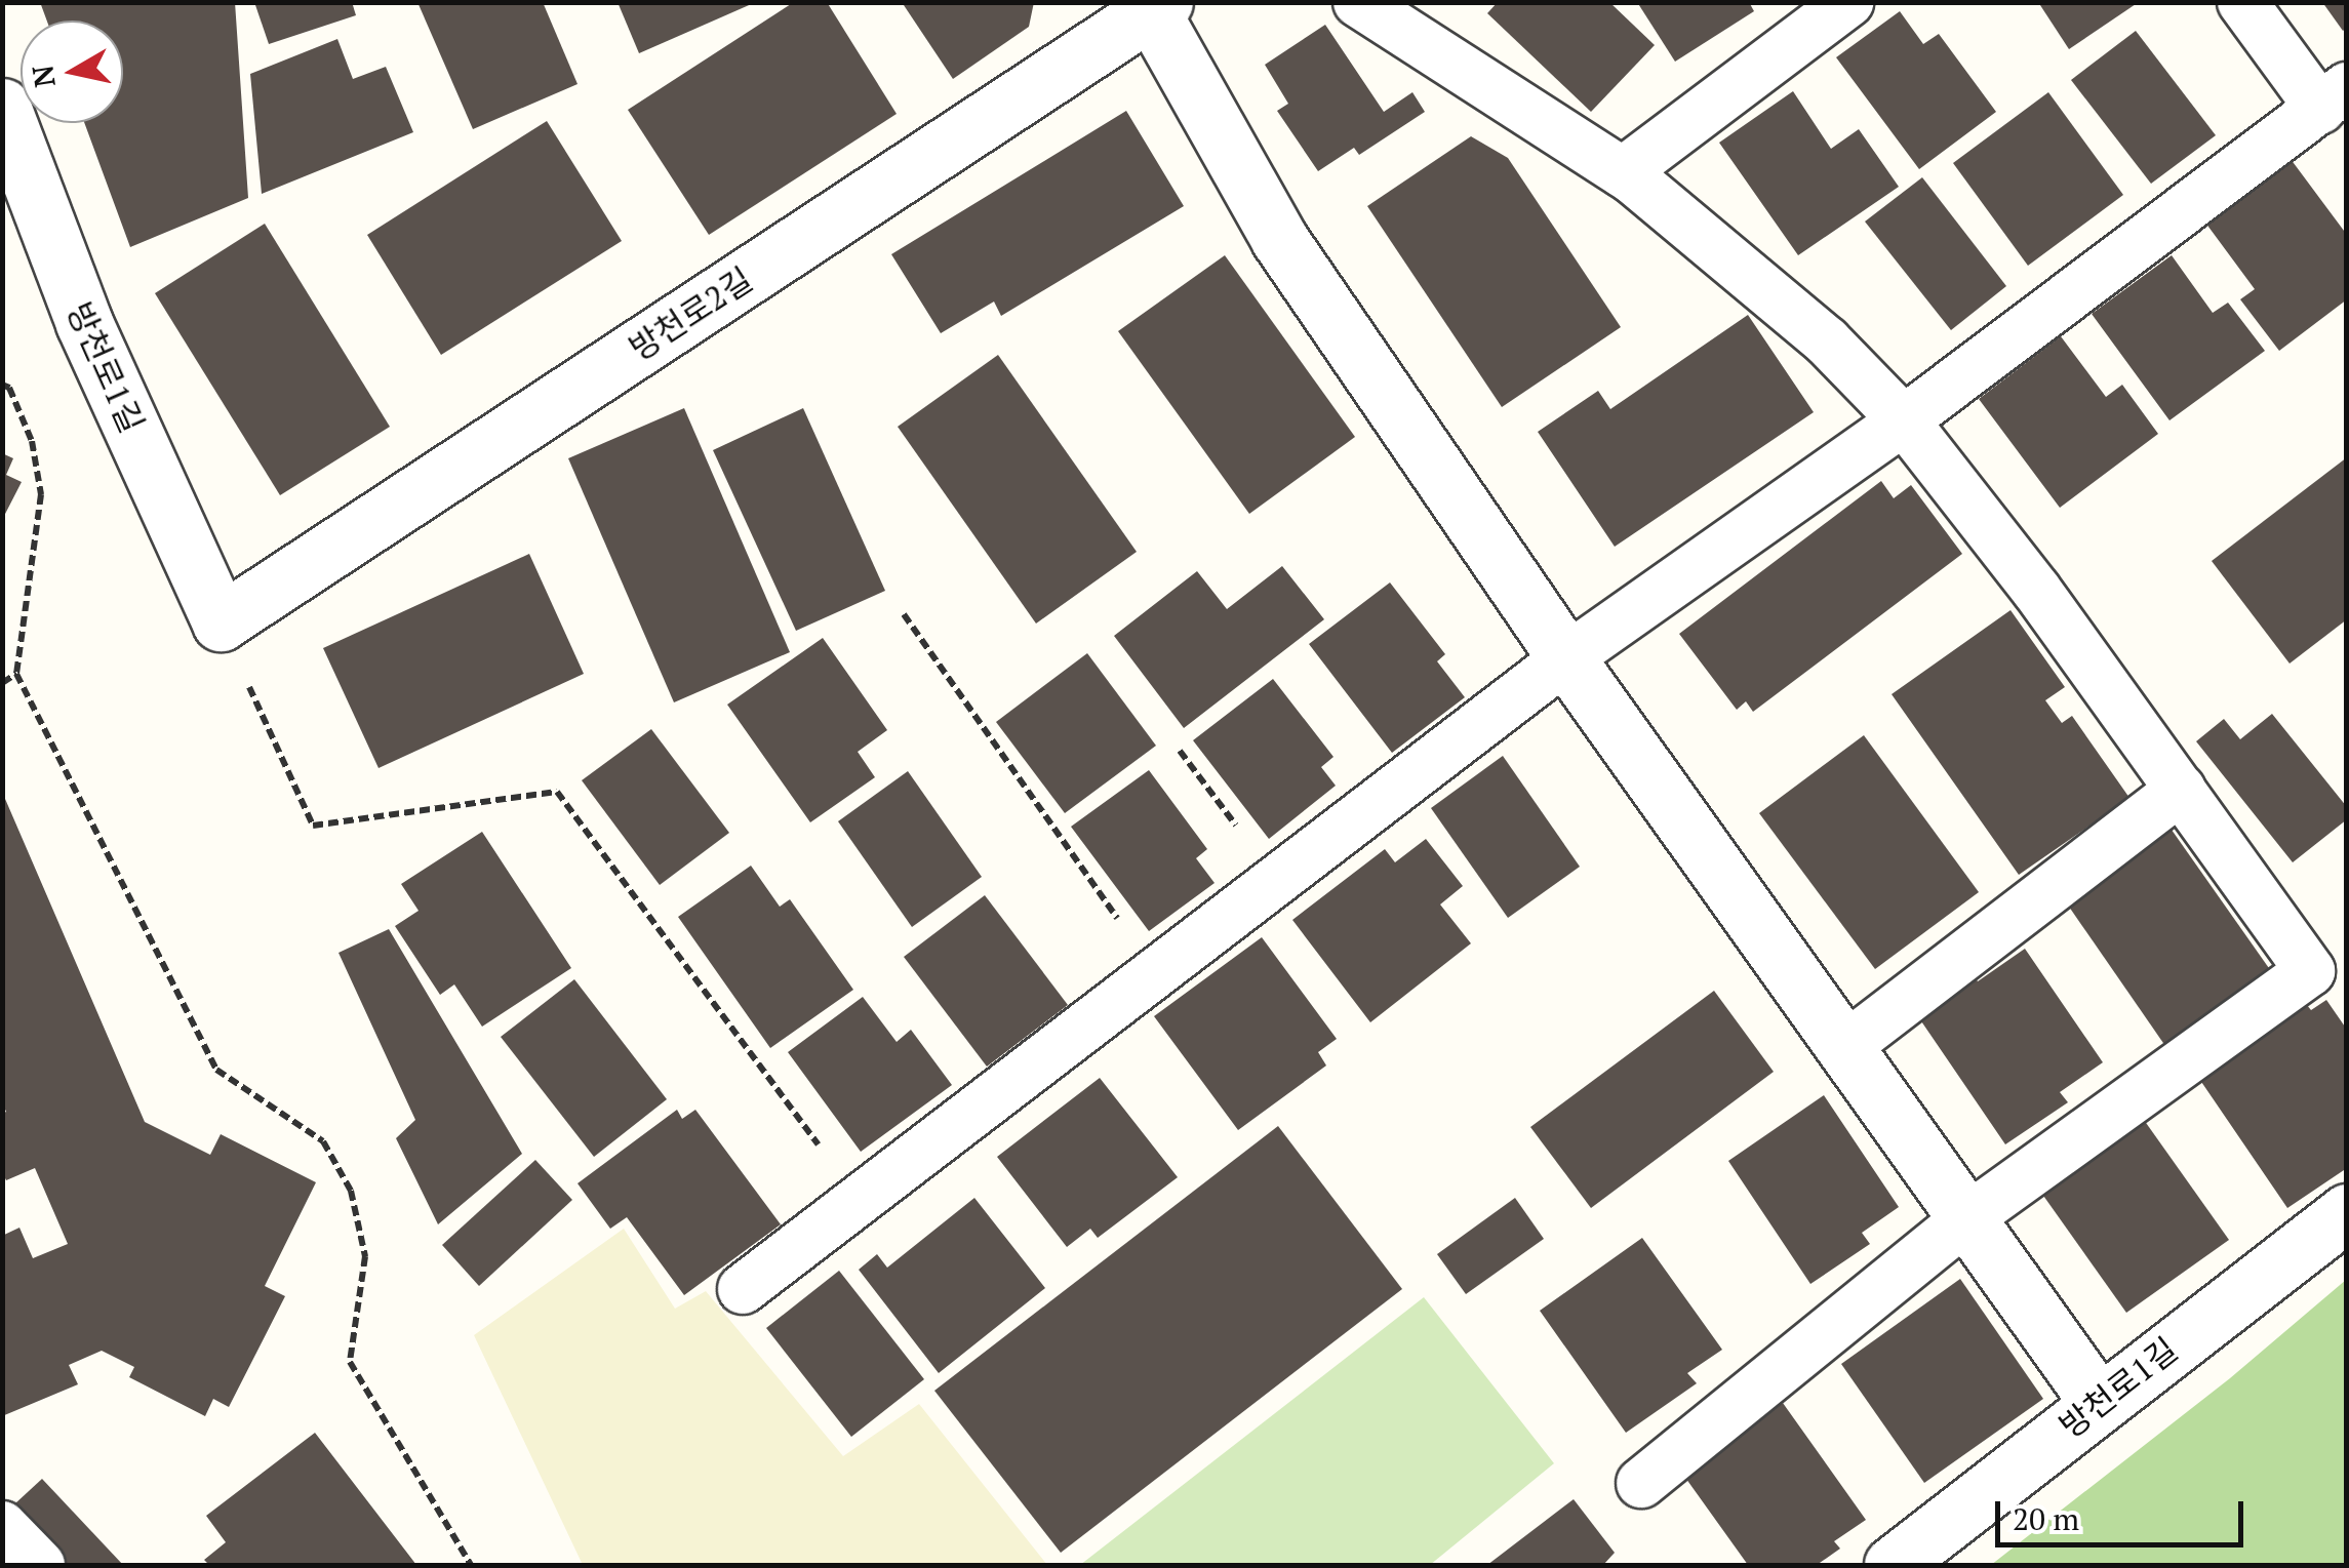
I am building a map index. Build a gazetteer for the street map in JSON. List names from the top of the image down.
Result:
{
  "streets": {
    "street": ["방천로2길", "방천로1길"]
  },
  "crossings": [
    ["방천로2길", "방천로1길"]
  ],
  "scale_bar": "20 m",
  "north": "left"
}
